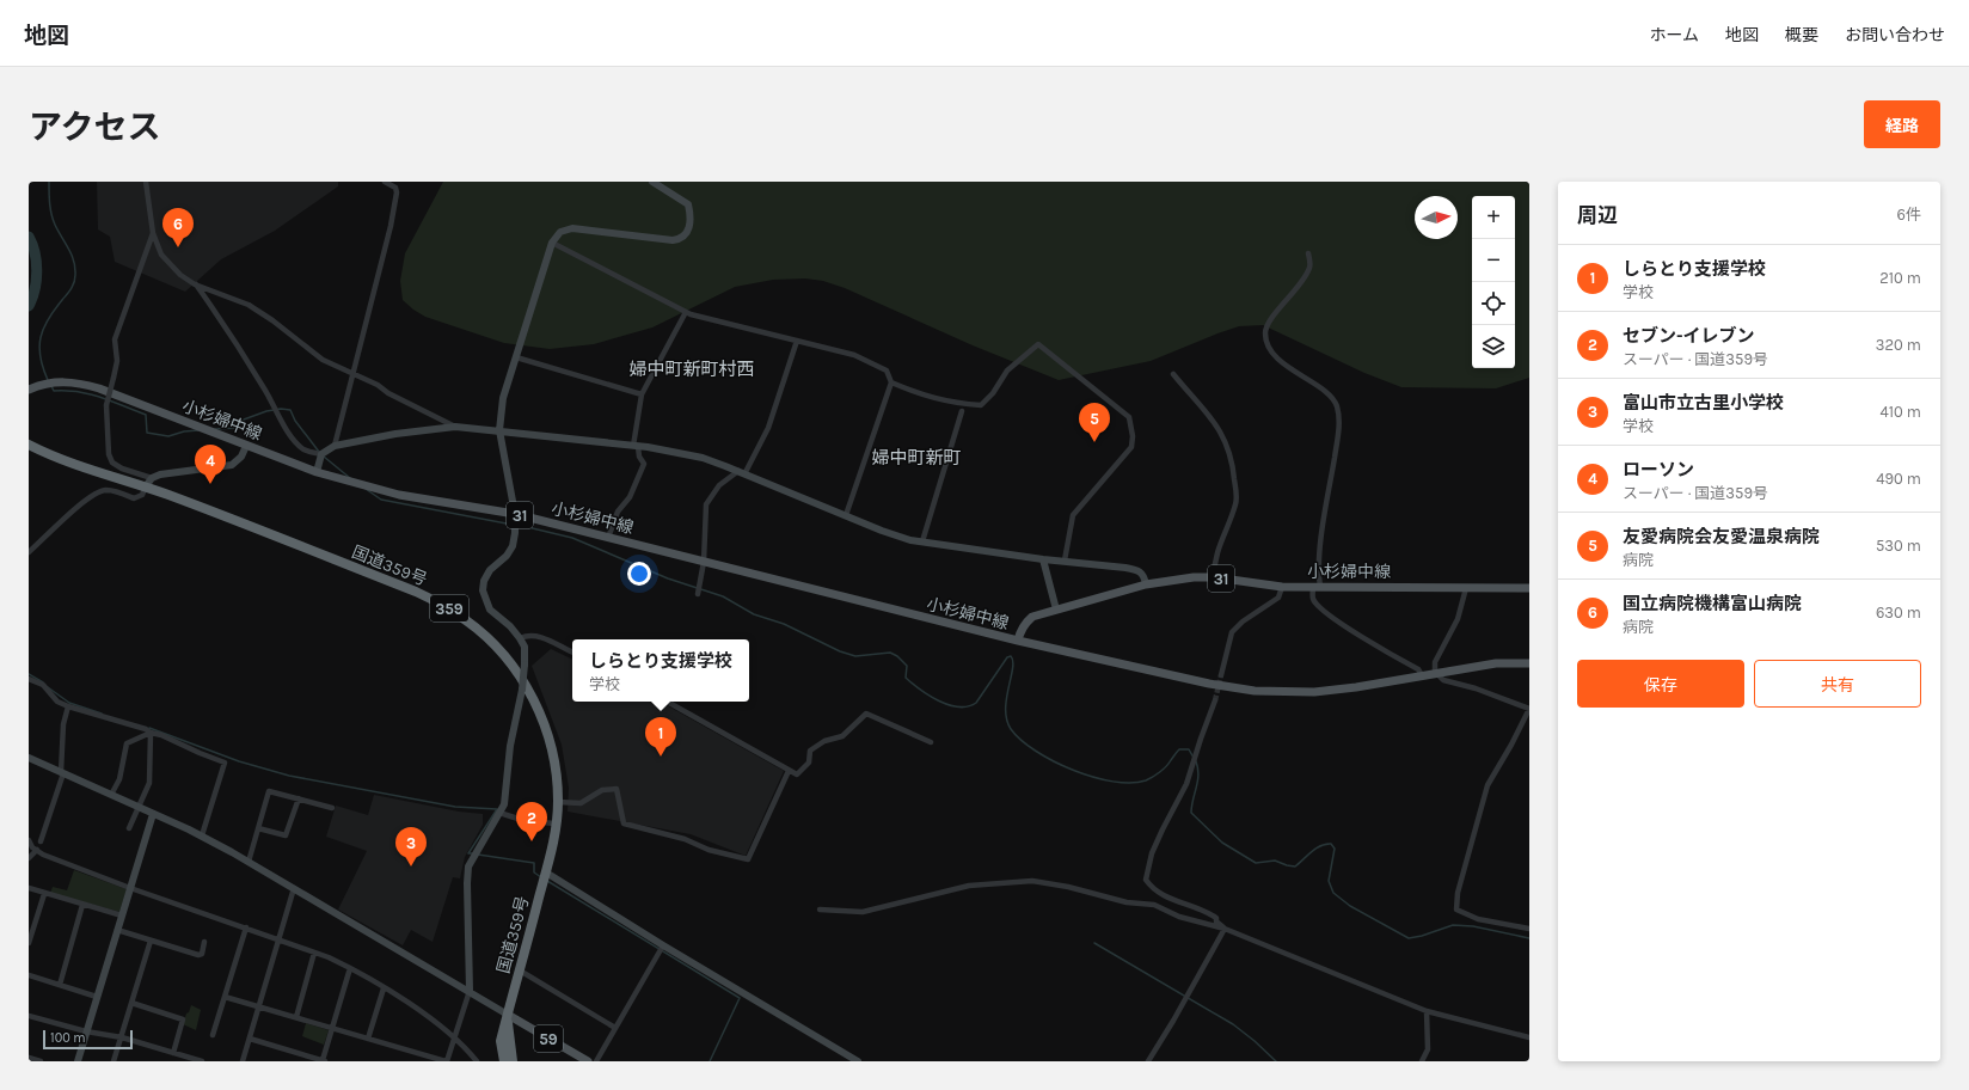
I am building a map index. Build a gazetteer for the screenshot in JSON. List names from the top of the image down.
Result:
{
  "streets": {
    "highway": ["国道359号", "359"],
    "main road": ["小杉婦中線", "31", "59"]
  },
  "crossings": [
    ["国道359号", "59"]
  ],
  "districts": ["婦中町新町村西", "婦中町新町"],
  "scale_bar": "100 m",
  "north": "right",
  "page": {
    "header": "地図",
    "nav": [
      "ホーム",
      "地図",
      "概要",
      "お問い合わせ"
    ],
    "title": "アクセス",
    "buttons": [
      "経路",
      ["保存", "共有"]
    ],
    "heading": ["周辺", "6件"],
    "map_buttons": ["+", "−"],
    "pins": [
      "6",
      "5",
      "4",
      "1",
      "2",
      "3"
    ],
    "list": [
      {
        "mark": "1",
        "name": "しらとり支援学校",
        "note": "学校",
        "value": "210 m"
      },
      {
        "mark": "2",
        "name": "セブン-イレブン",
        "note": "スーパー · 国道359号",
        "value": "320 m"
      },
      {
        "mark": "3",
        "name": "富山市立古里小学校",
        "note": "学校",
        "value": "410 m"
      },
      {
        "mark": "4",
        "name": "ローソン",
        "note": "スーパー · 国道359号",
        "value": "490 m"
      },
      {
        "mark": "5",
        "name": "友愛病院会友愛温泉病院",
        "note": "病院",
        "value": "530 m"
      },
      {
        "mark": "6",
        "name": "国立病院機構富山病院",
        "note": "病院",
        "value": "630 m"
      }
    ],
    "popup": ["しらとり支援学校", "学校"],
    "scale": "100 m"
  }
}
